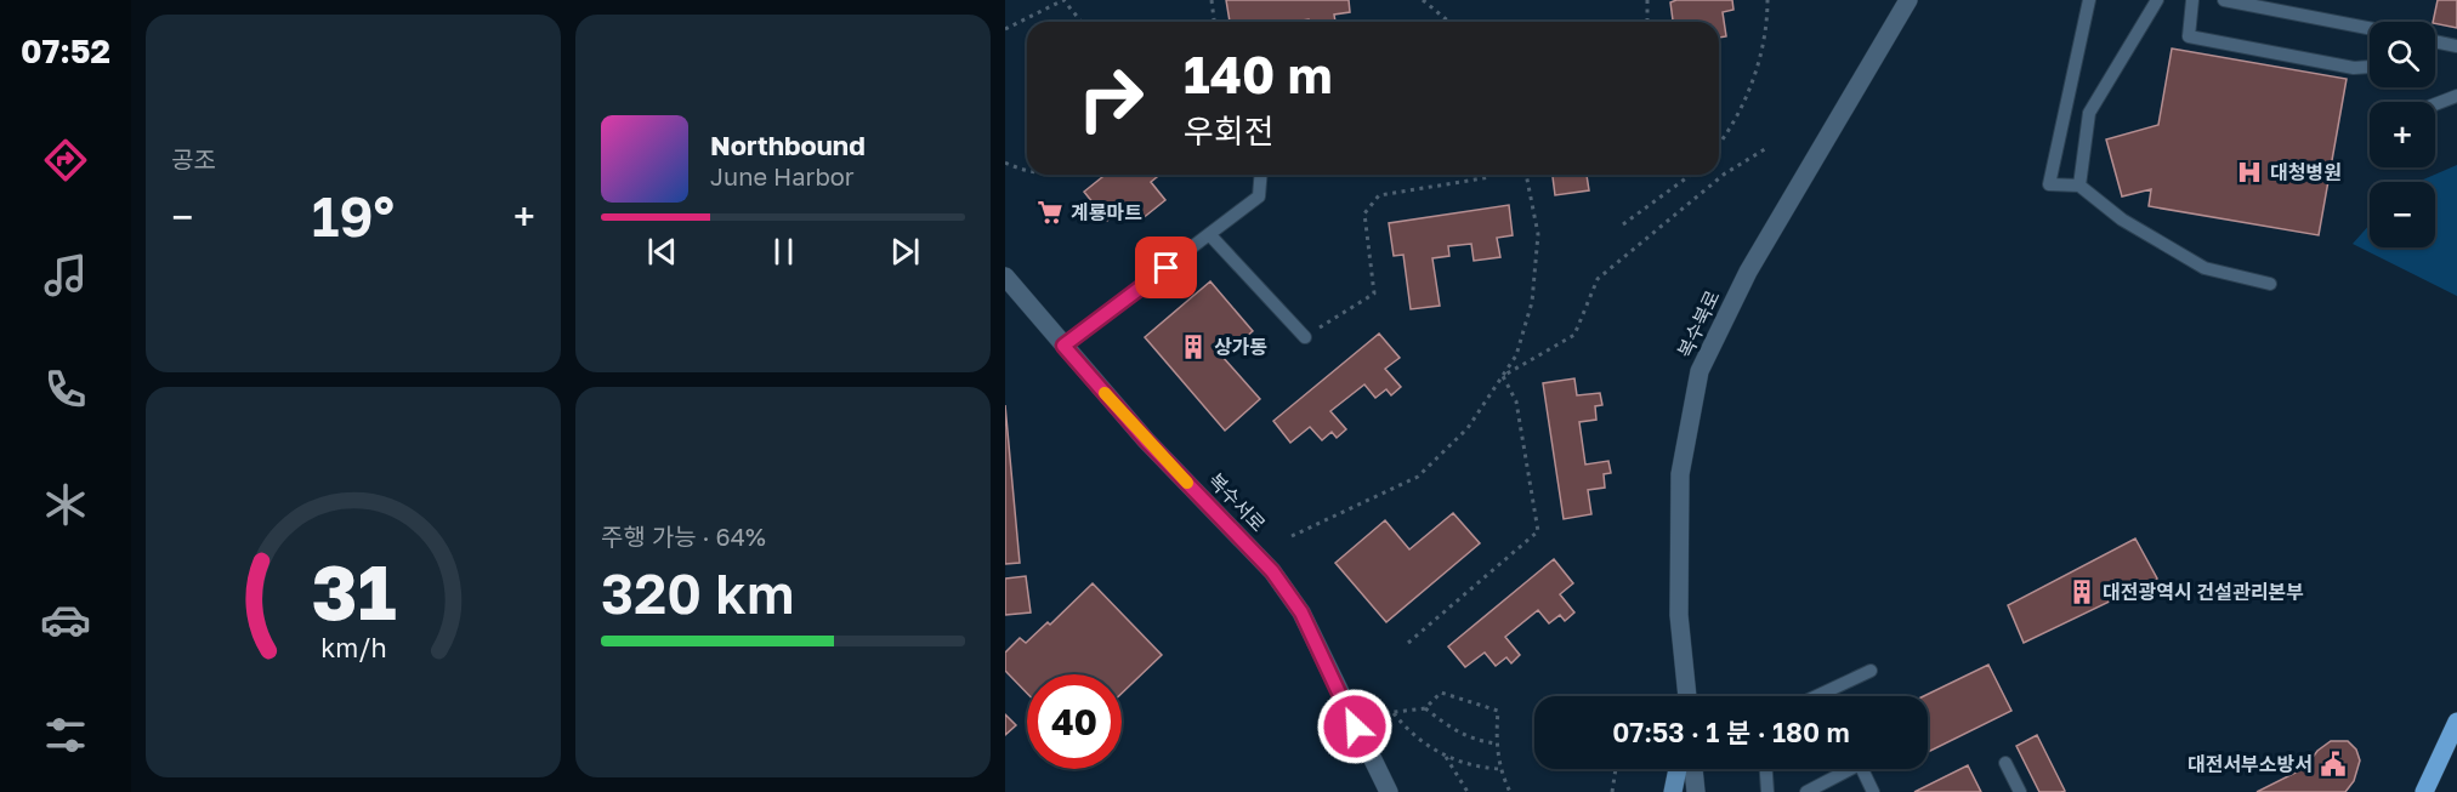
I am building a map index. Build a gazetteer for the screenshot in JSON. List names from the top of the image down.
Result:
{
  "streets": {
    "street": ["복수북로", "복수서로"]
  },
  "places": {
    "hospital": ["대청병원"],
    "supermarket": ["계룡마트"],
    "building": ["상가동", "대전광역시 건설관리본부"],
    "public building": ["대전서부소방서"]
  },
  "page": {
    "tabs": "07:52",
    "tile": [
      "공조",
      ["주행 가능 · 64%", "320 km"]
    ],
    "map_buttons": ["+", "−"],
    "turn": ["140 m", "우회전"],
    "song": ["Northbound", "June Harbor"],
    "heat": ["−", "19°", "+"],
    "limit": "40",
    "trip": "07:53 · 1 분 · 180 m",
    "gauge": ["31", "km/h"]
  }
}
